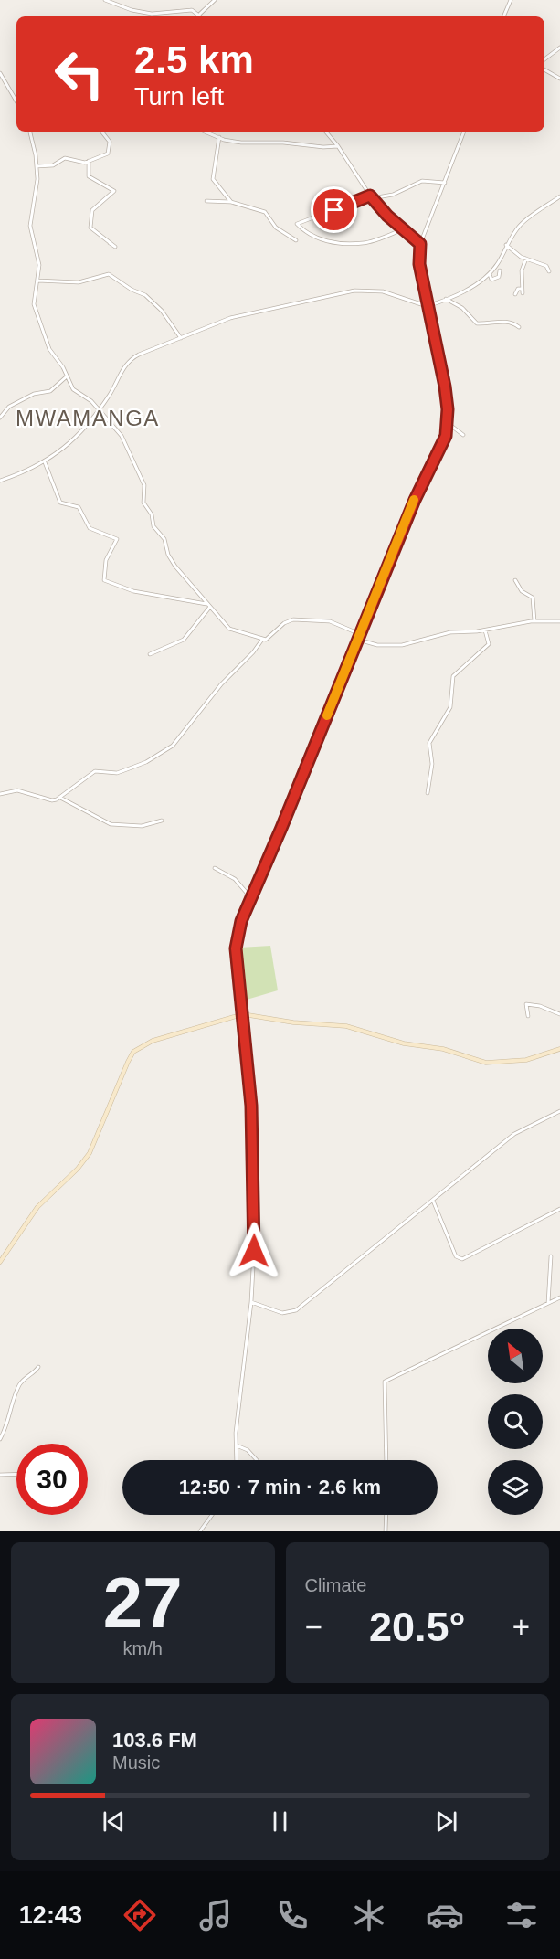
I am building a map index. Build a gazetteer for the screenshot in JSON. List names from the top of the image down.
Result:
{
  "districts": ["MWAMANGA"],
  "north": "top left",
  "page": {
    "turn": ["2.5 km", "Turn left"],
    "limit": "30",
    "trip": "12:50 · 7 min · 2.6 km",
    "tile": [
      ["27", "km/h"],
      "Climate"
    ],
    "heat": ["−", "20.5°", "+"],
    "song": ["103.6 FM", "Music"],
    "tabs": "12:43"
  }
}
